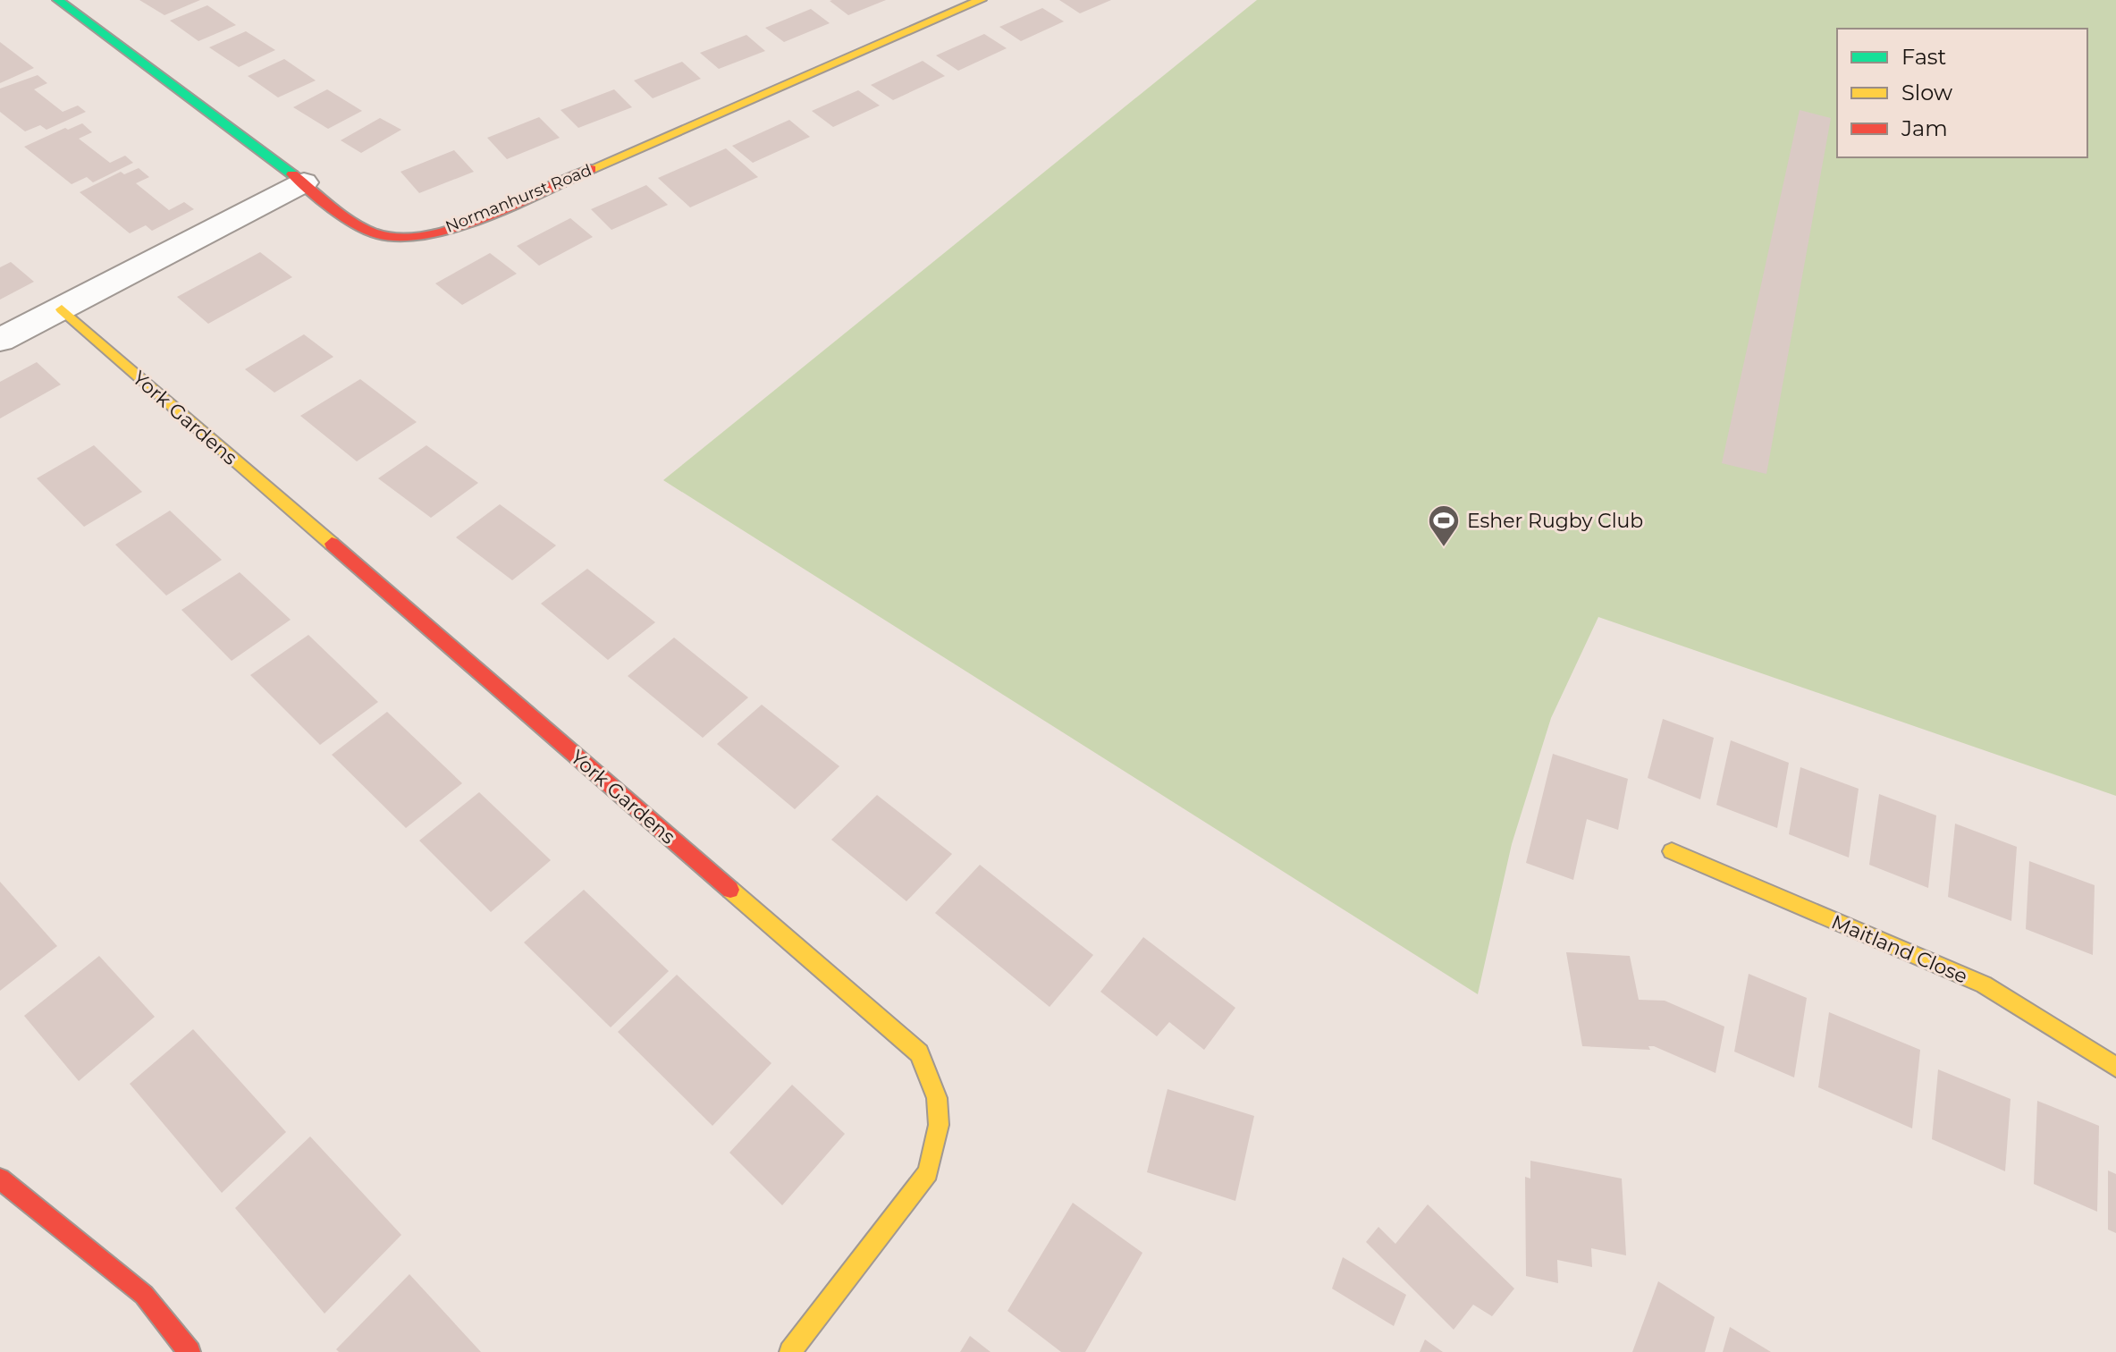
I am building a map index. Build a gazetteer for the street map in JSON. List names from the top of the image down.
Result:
{
  "streets": {
    "street": ["Normanhurst Road", "York Gardens", "Maitland Close"]
  },
  "places": {
    "sports": ["Esher Rugby Club"]
  },
  "legend": ["Fast", "Slow", "Jam"]
}
